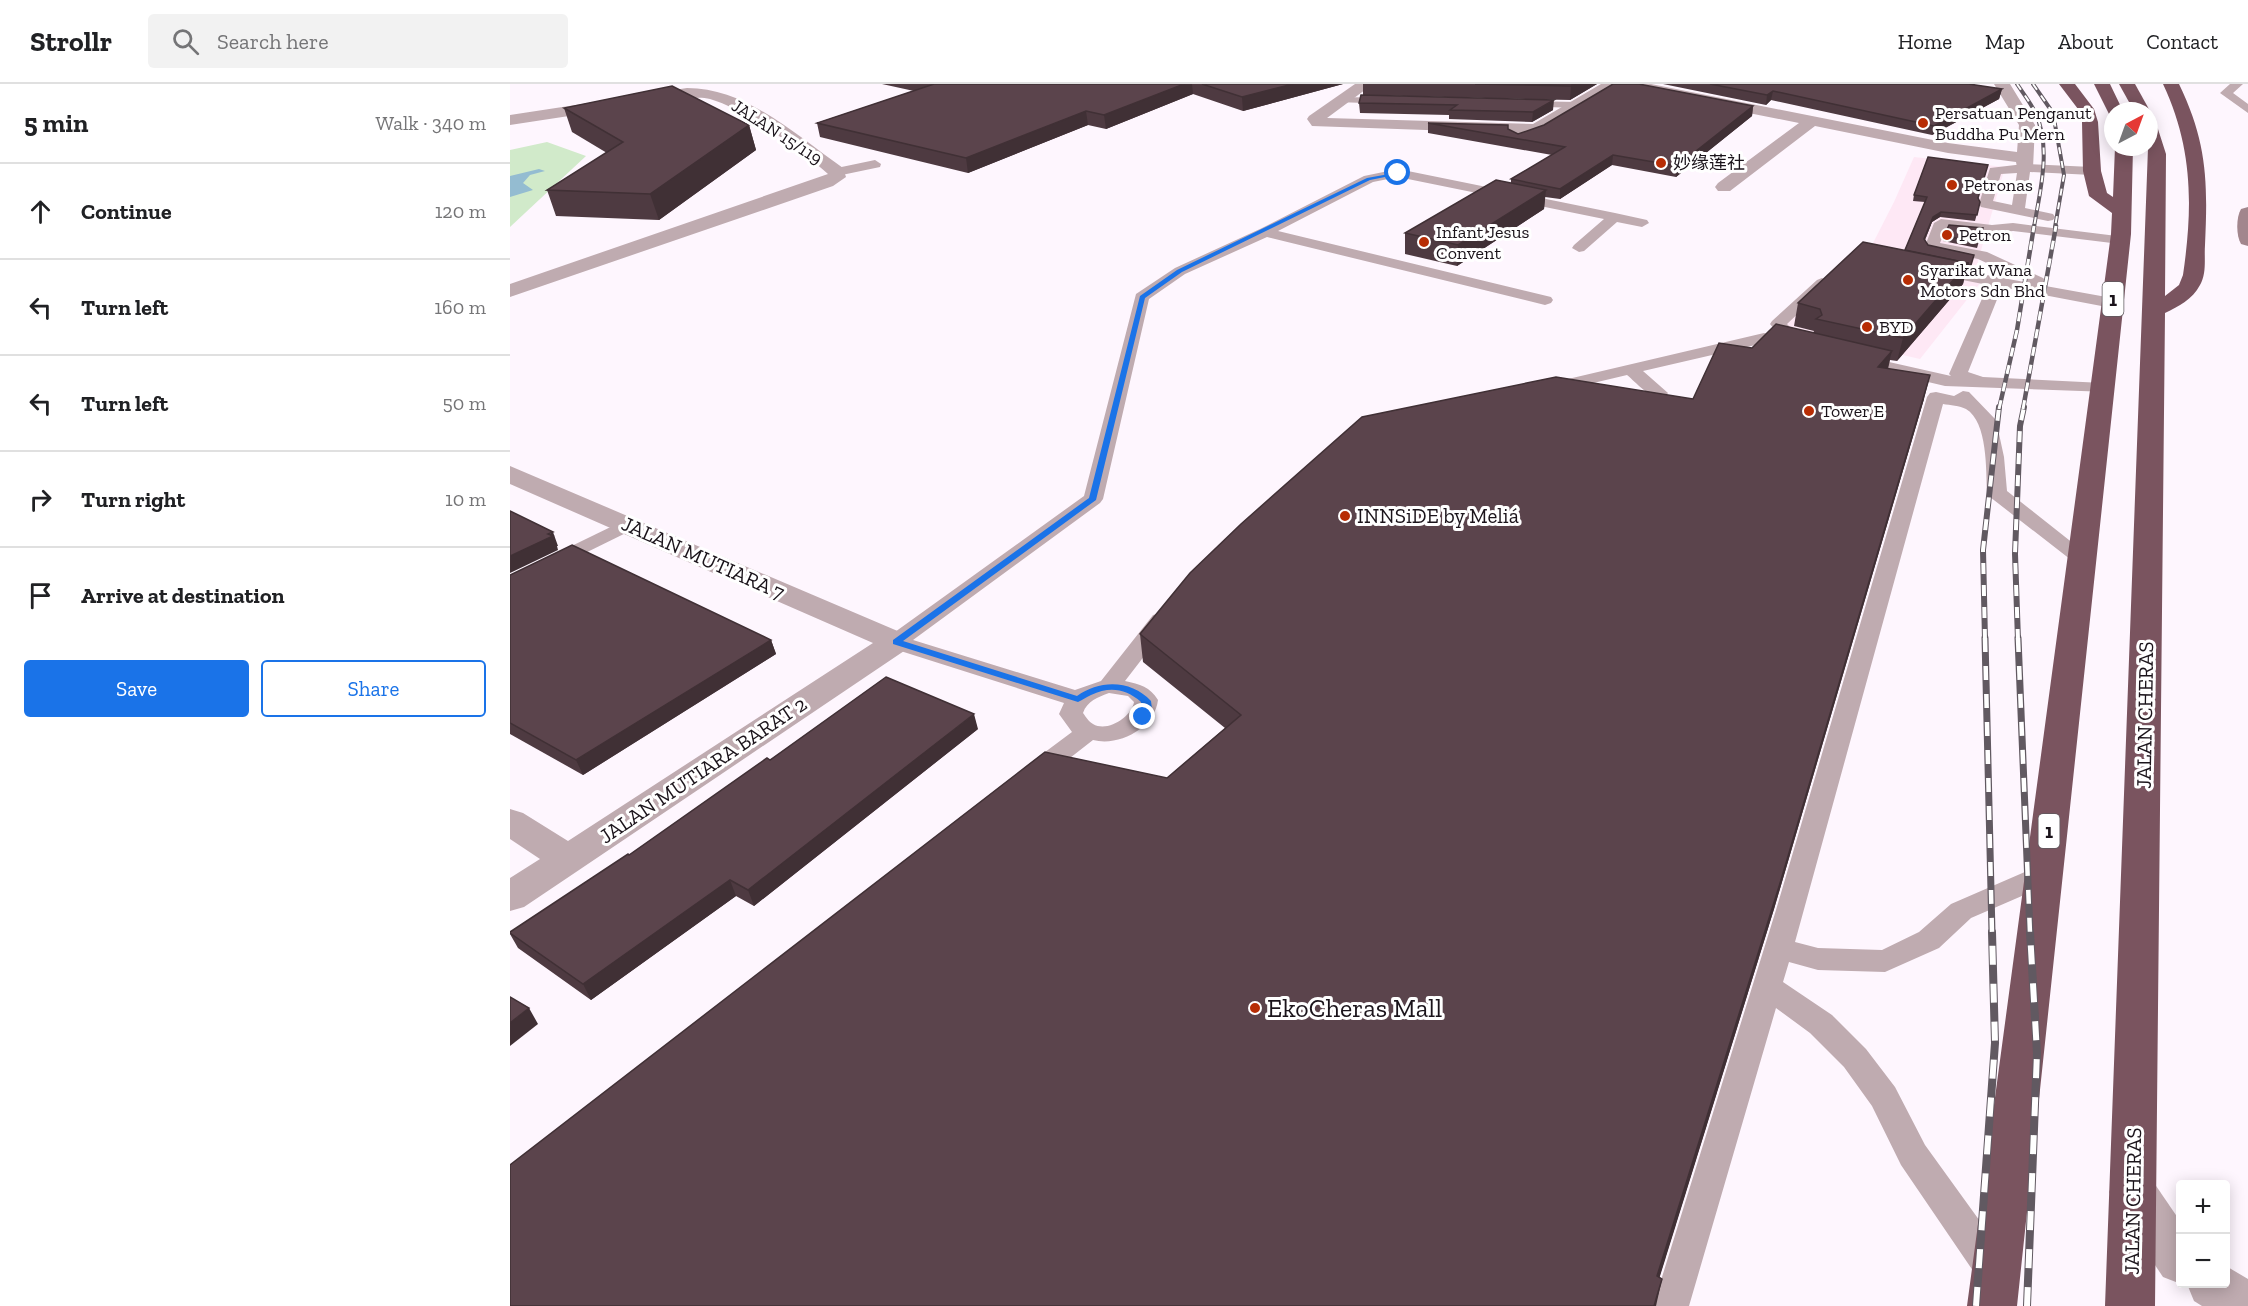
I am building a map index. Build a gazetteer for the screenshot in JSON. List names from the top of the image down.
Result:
{
  "streets": {
    "highway": ["1", "JALAN CHERAS"],
    "street": ["JALAN 15/119", "JALAN MUTIARA 7", "JALAN MUTIARA BARAT 2"]
  },
  "crossings": [
    ["JALAN MUTIARA 7", "JALAN MUTIARA BARAT 2"]
  ],
  "places": [
    "Persatuan Penganut Buddha Pu Mern",
    "妙缘莲社",
    "Petronas",
    "Petron",
    "Infant Jesus Convent",
    "Syarikat Wana Motors Sdn Bhd",
    "BYD",
    "Tower E",
    "INNSiDE by Meliá",
    "EkoCheras Mall"
  ],
  "north": "top right",
  "page": {
    "header": "Strollr",
    "search": "Search here",
    "nav": [
      "Home",
      "Map",
      "About",
      "Contact"
    ],
    "heading": ["5 min", "Walk · 340 m"],
    "list": [
      ["Continue", "120 m"],
      ["Turn left", "160 m"],
      ["Turn left", "50 m"],
      ["Turn right", "10 m"],
      "Arrive at destination"
    ],
    "buttons": ["Save", "Share"],
    "map_buttons": ["+", "−"]
  }
}
